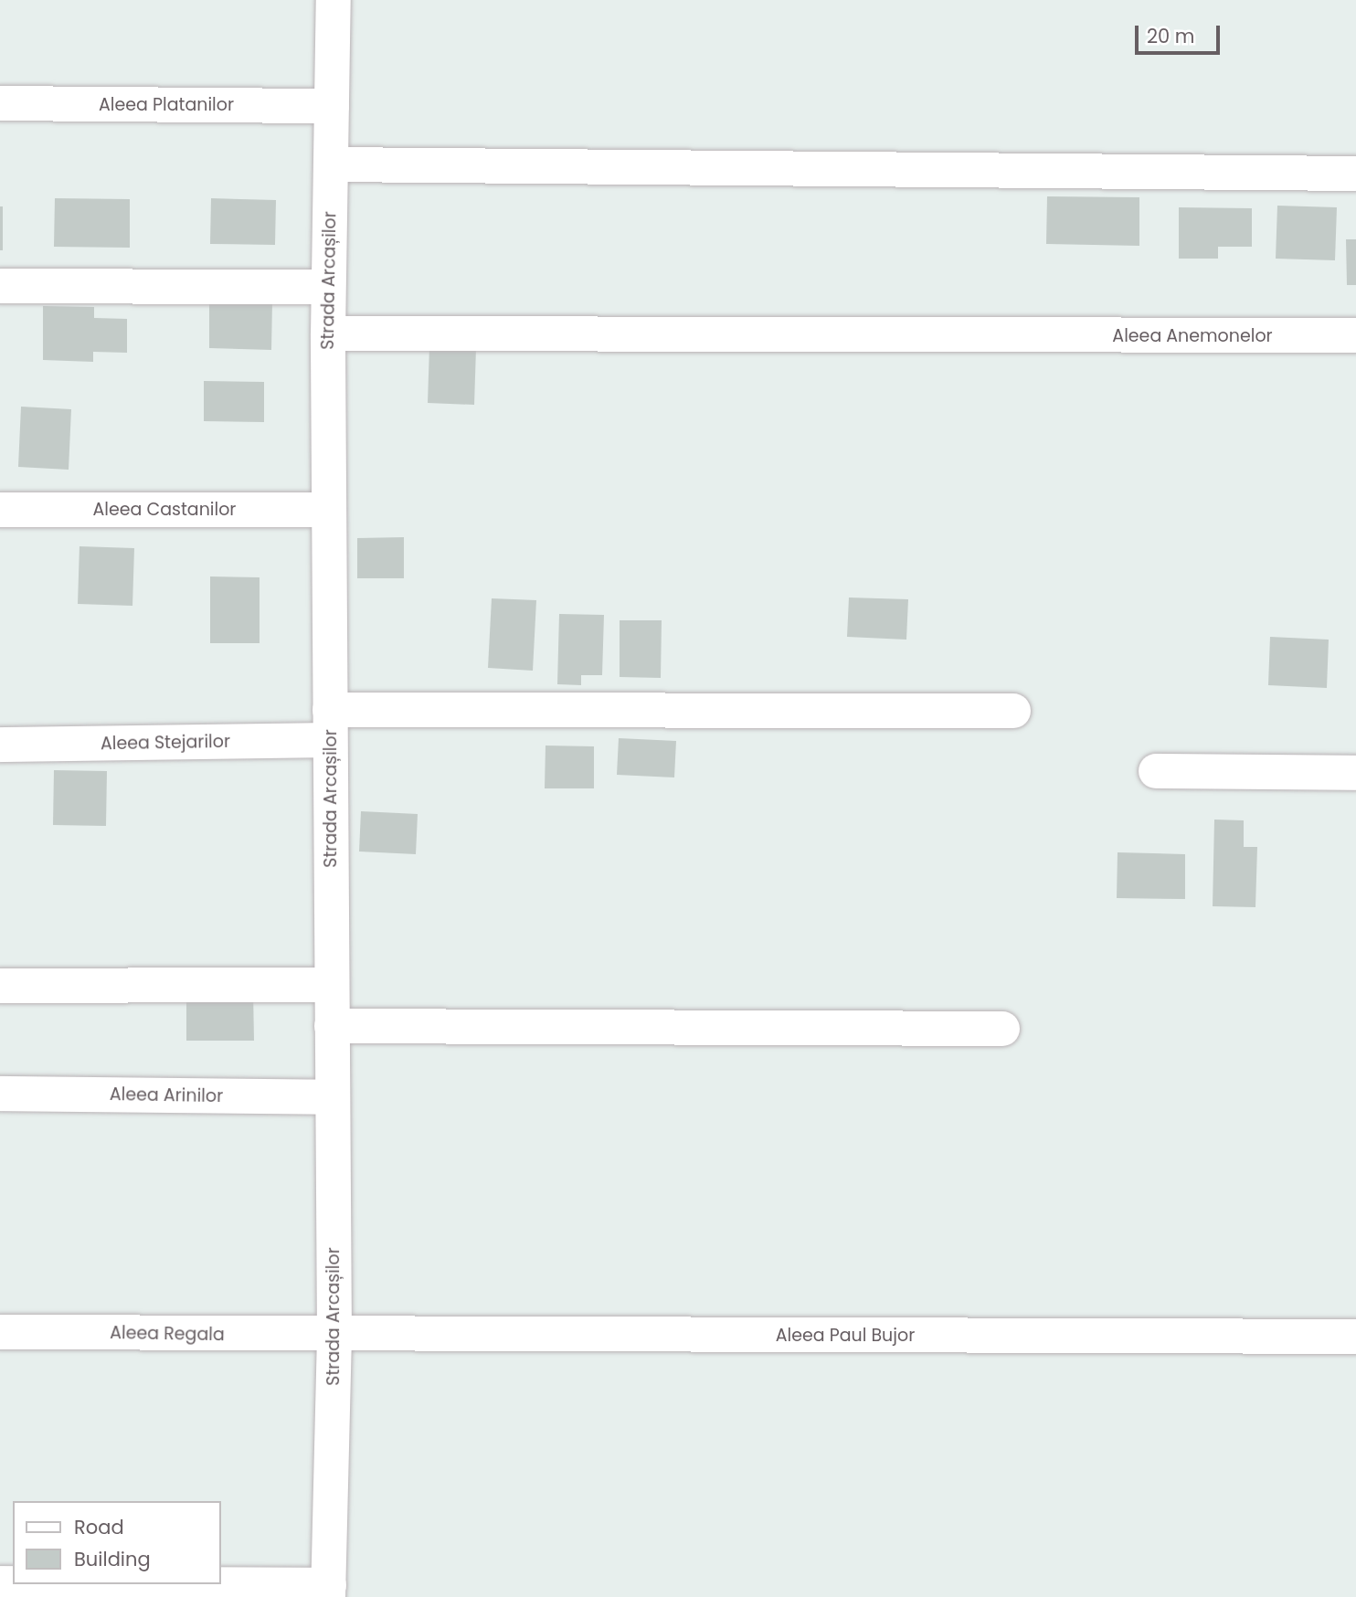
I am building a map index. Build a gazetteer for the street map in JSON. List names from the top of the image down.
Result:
{
  "streets": {
    "street": [
      "Aleea Platanilor",
      "Strada Arcașilor",
      "Aleea Anemonelor",
      "Aleea Castanilor",
      "Aleea Stejarilor",
      "Aleea Arinilor",
      "Aleea Regala",
      "Aleea Paul Bujor"
    ]
  },
  "crossings": [
    ["Aleea Platanilor", "Strada Arcașilor"],
    ["Strada Arcașilor", "Aleea Anemonelor"],
    ["Strada Arcașilor", "Aleea Castanilor"],
    ["Strada Arcașilor", "Aleea Stejarilor"],
    ["Strada Arcașilor", "Aleea Arinilor"],
    ["Strada Arcașilor", "Aleea Regala"],
    ["Strada Arcașilor", "Aleea Paul Bujor"],
    ["Aleea Regala", "Aleea Paul Bujor"]
  ],
  "legend": ["Road", "Building"],
  "scale_bar": "20 m"
}
